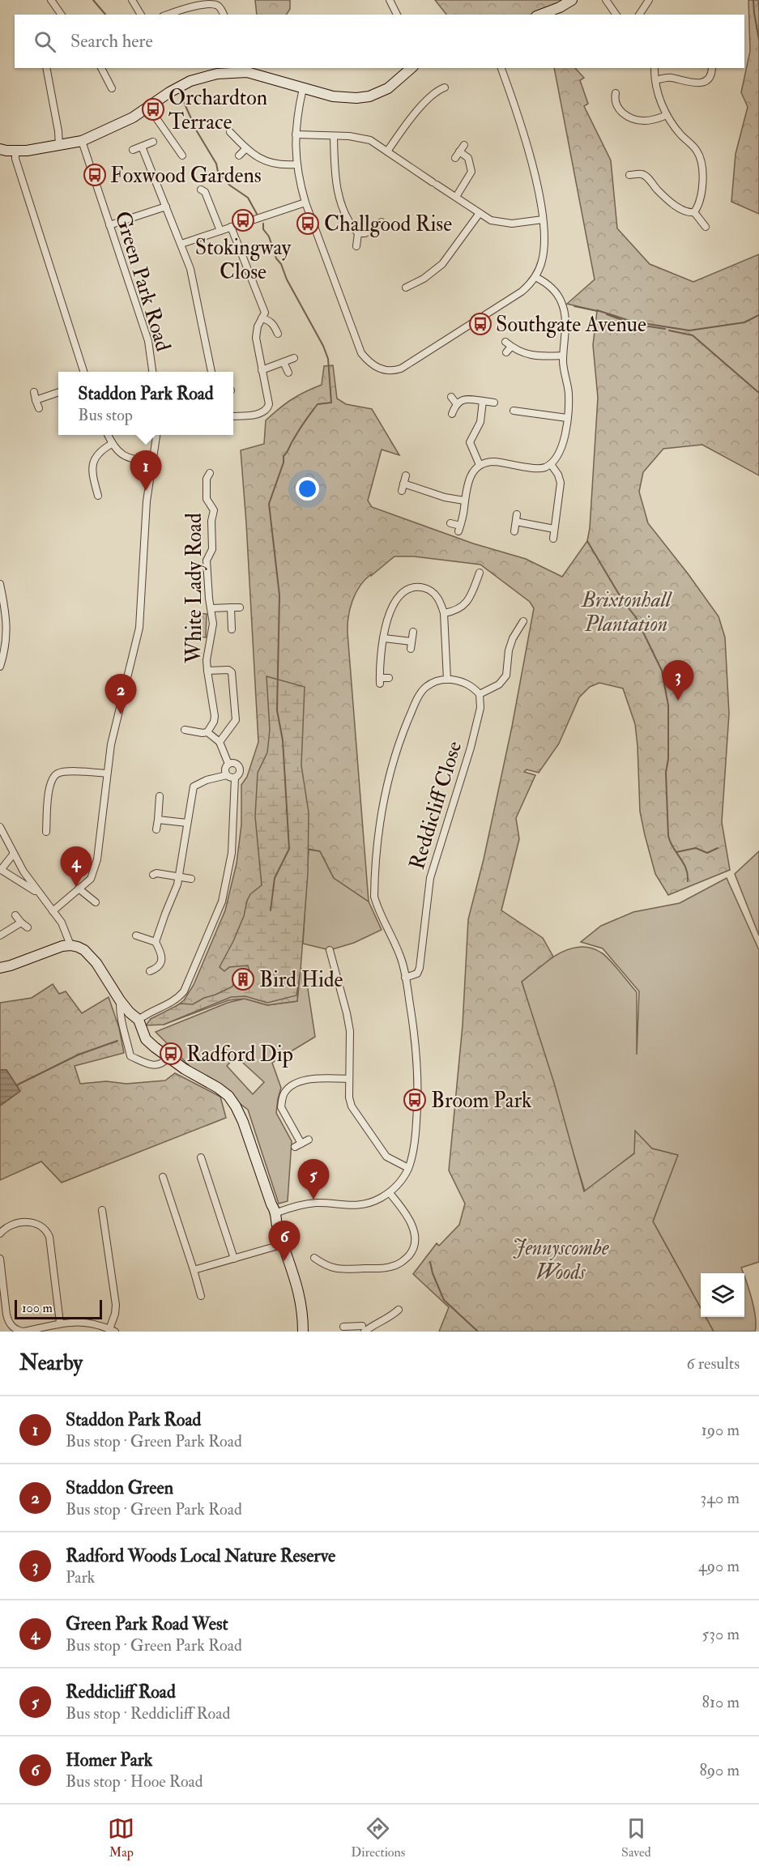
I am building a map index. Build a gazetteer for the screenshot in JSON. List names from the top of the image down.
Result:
{
  "streets": {
    "street": ["Green Park Road", "White Lady Road", "Reddicliff Close"]
  },
  "parks": ["Brixtonhall Plantation", "Jennyscombe Woods"],
  "places": {
    "bus stop": [
      "Orchardton Terrace",
      "Foxwood Gardens",
      "Stokingway Close",
      "Challgood Rise",
      "Southgate Avenue",
      "Radford Dip",
      "Broom Park"
    ],
    "building": ["Bird Hide"]
  },
  "scale_bar": "100 m",
  "page": {
    "search": "Search here",
    "popup": ["Staddon Park Road", "Bus stop"],
    "pins": [
      "1",
      "3",
      "2",
      "4",
      "5",
      "6"
    ],
    "scale": "100 m",
    "heading": ["Nearby", "6 results"],
    "list": [
      {
        "mark": "1",
        "name": "Staddon Park Road",
        "note": "Bus stop · Green Park Road",
        "value": "190 m"
      },
      {
        "mark": "2",
        "name": "Staddon Green",
        "note": "Bus stop · Green Park Road",
        "value": "340 m"
      },
      {
        "mark": "3",
        "name": "Radford Woods Local Nature Reserve",
        "note": "Park",
        "value": "490 m"
      },
      {
        "mark": "4",
        "name": "Green Park Road West",
        "note": "Bus stop · Green Park Road",
        "value": "530 m"
      },
      {
        "mark": "5",
        "name": "Reddicliff Road",
        "note": "Bus stop · Reddicliff Road",
        "value": "810 m"
      },
      {
        "mark": "6",
        "name": "Homer Park",
        "note": "Bus stop · Hooe Road",
        "value": "890 m"
      }
    ],
    "nav": ["Map", "Directions", "Saved"]
  }
}
